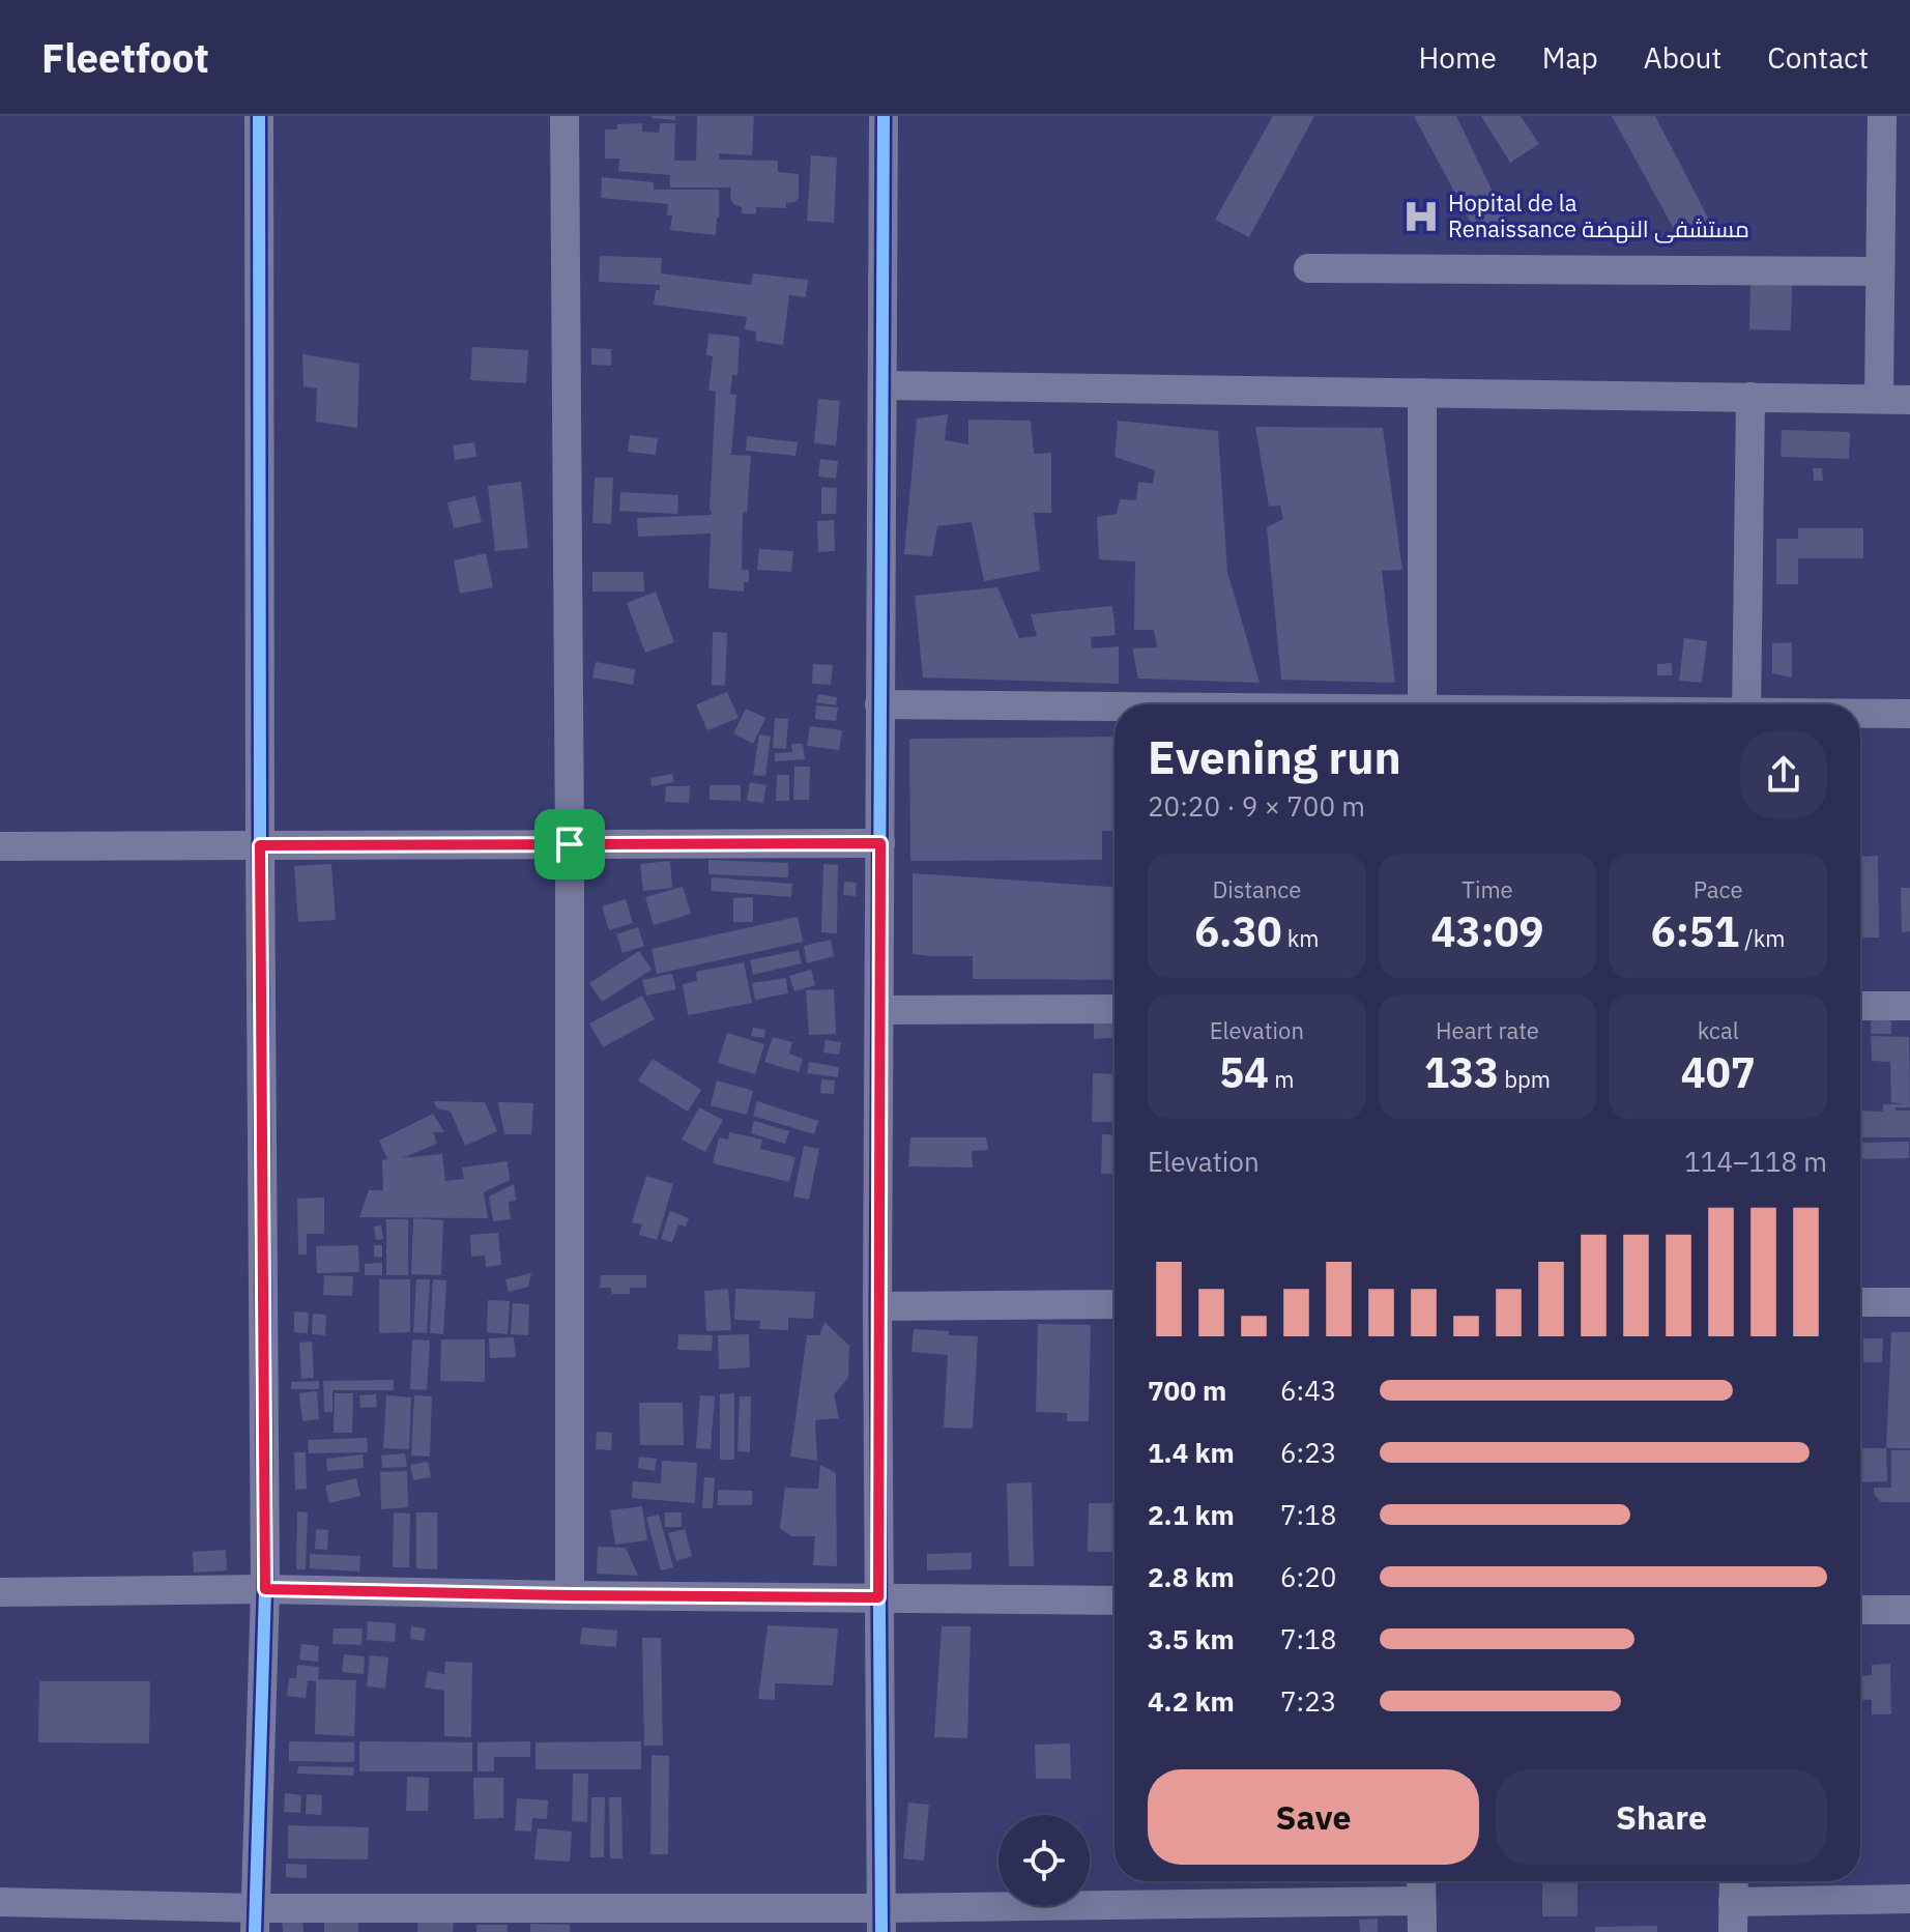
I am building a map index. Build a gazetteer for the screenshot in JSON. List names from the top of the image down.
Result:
{
  "places": {
    "hospital": ["Hopital de la Renaissance مستشفى النهضة"]
  },
  "page": {
    "header": "Fleetfoot",
    "nav": [
      "Home",
      "Map",
      "About",
      "Contact"
    ],
    "heading": ["Evening run", "20:20 · 9 × 700 m"],
    "stats": [
      ["Distance", "6.30 km"],
      ["Time", "43:09"],
      ["Pace", "6:51 /km"],
      ["Elevation", "54 m"],
      ["Heart rate", "133 bpm"],
      ["kcal", "407"]
    ],
    "chart": ["Elevation", "114–118 m"],
    "list": [
      {
        "name": "700 m",
        "note": "6:43"
      },
      {
        "name": "1.4 km",
        "note": "6:23"
      },
      {
        "name": "2.1 km",
        "note": "7:18"
      },
      {
        "name": "2.8 km",
        "note": "6:20"
      },
      {
        "name": "3.5 km",
        "note": "7:18"
      },
      {
        "name": "4.2 km",
        "note": "7:23"
      }
    ],
    "buttons": ["Save", "Share"]
  }
}
